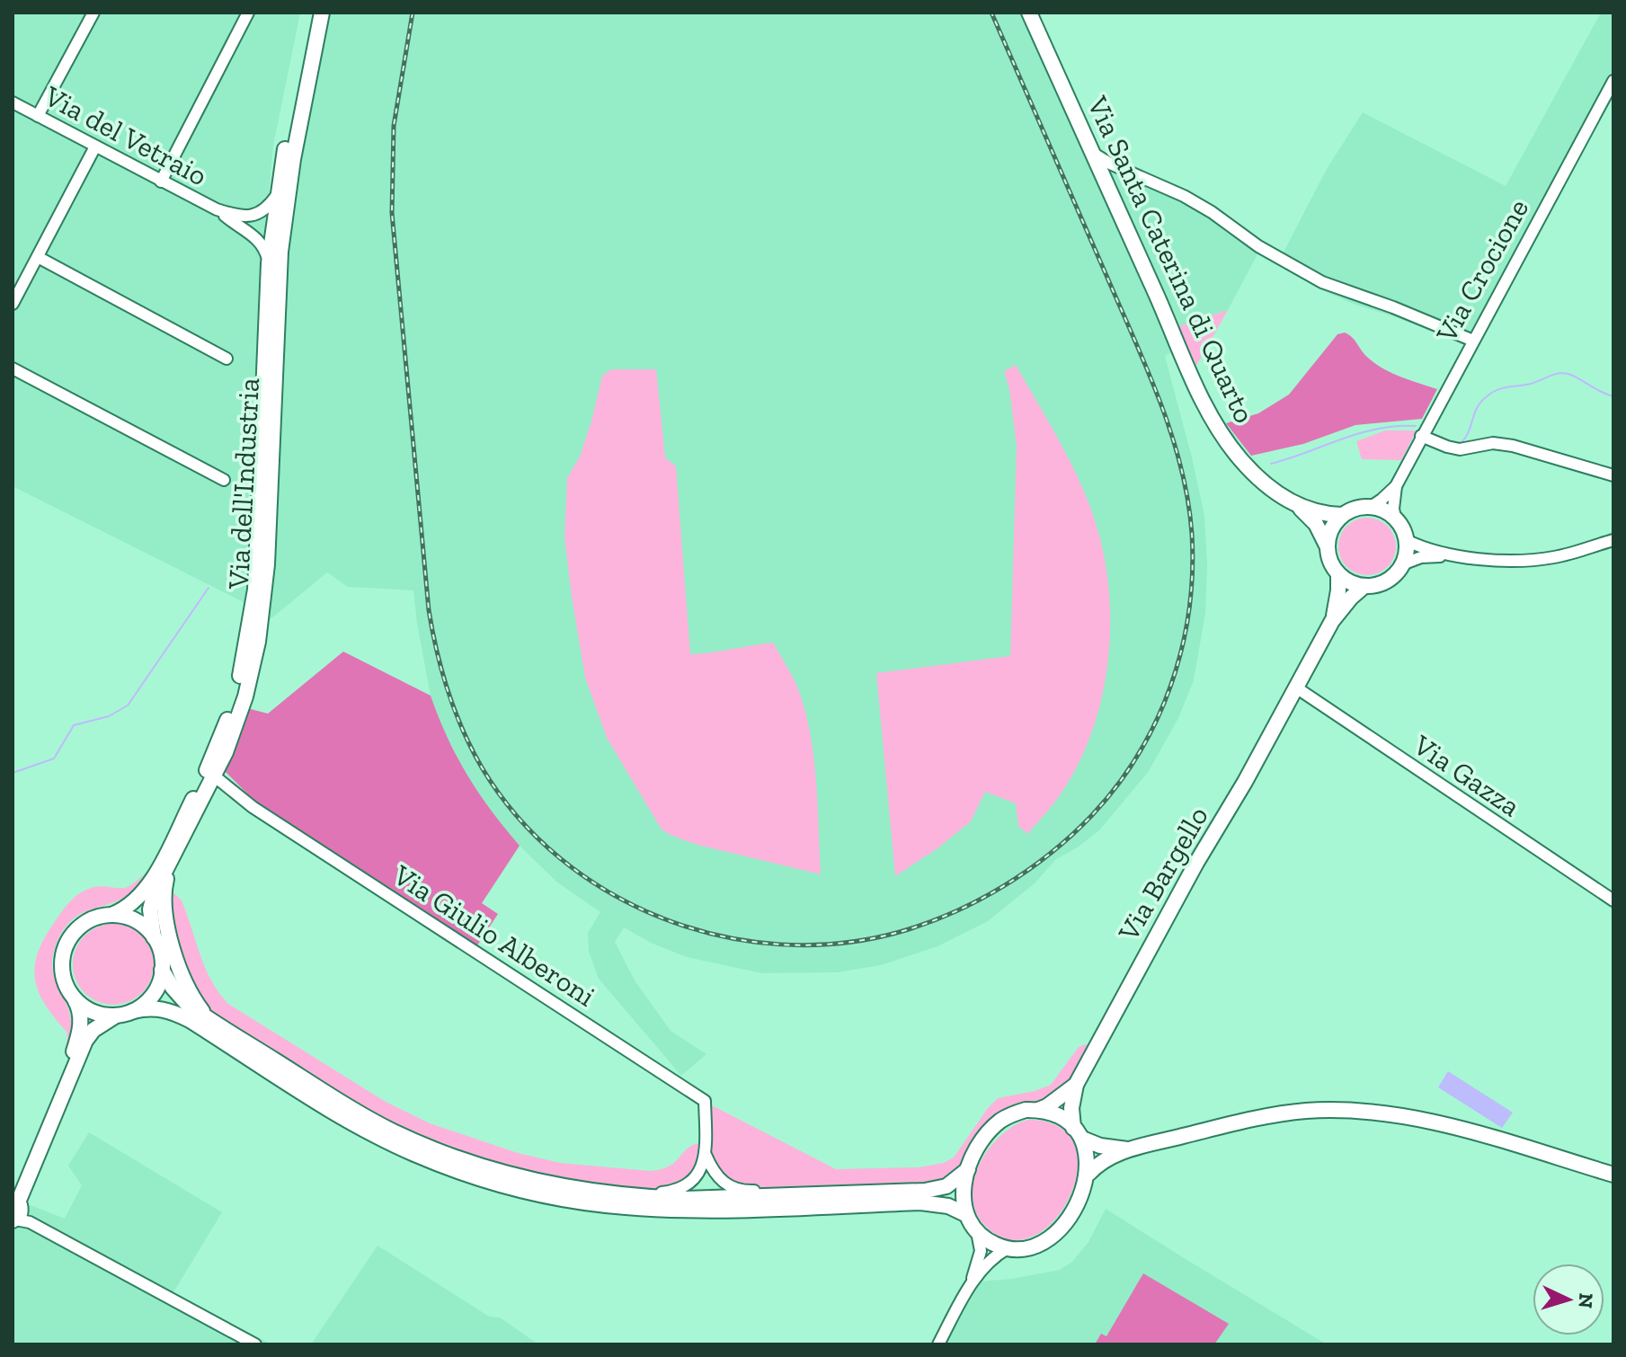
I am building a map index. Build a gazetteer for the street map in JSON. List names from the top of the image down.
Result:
{
  "streets": {
    "main road": ["Via Santa Caterina di Quarto", "Via dell'Industria", "Via Bargello"],
    "street": [
      "Via del Vetraio",
      "Via Crocione",
      "Via Gazza",
      "Via Giulio Alberoni"
    ]
  },
  "crossings": [
    ["Via del Vetraio", "Via dell'Industria"],
    ["Via Santa Caterina di Quarto", "Via Crocione"],
    ["Via dell'Industria", "Via Giulio Alberoni"],
    ["Via Gazza", "Via Bargello"]
  ],
  "north": "right"
}
